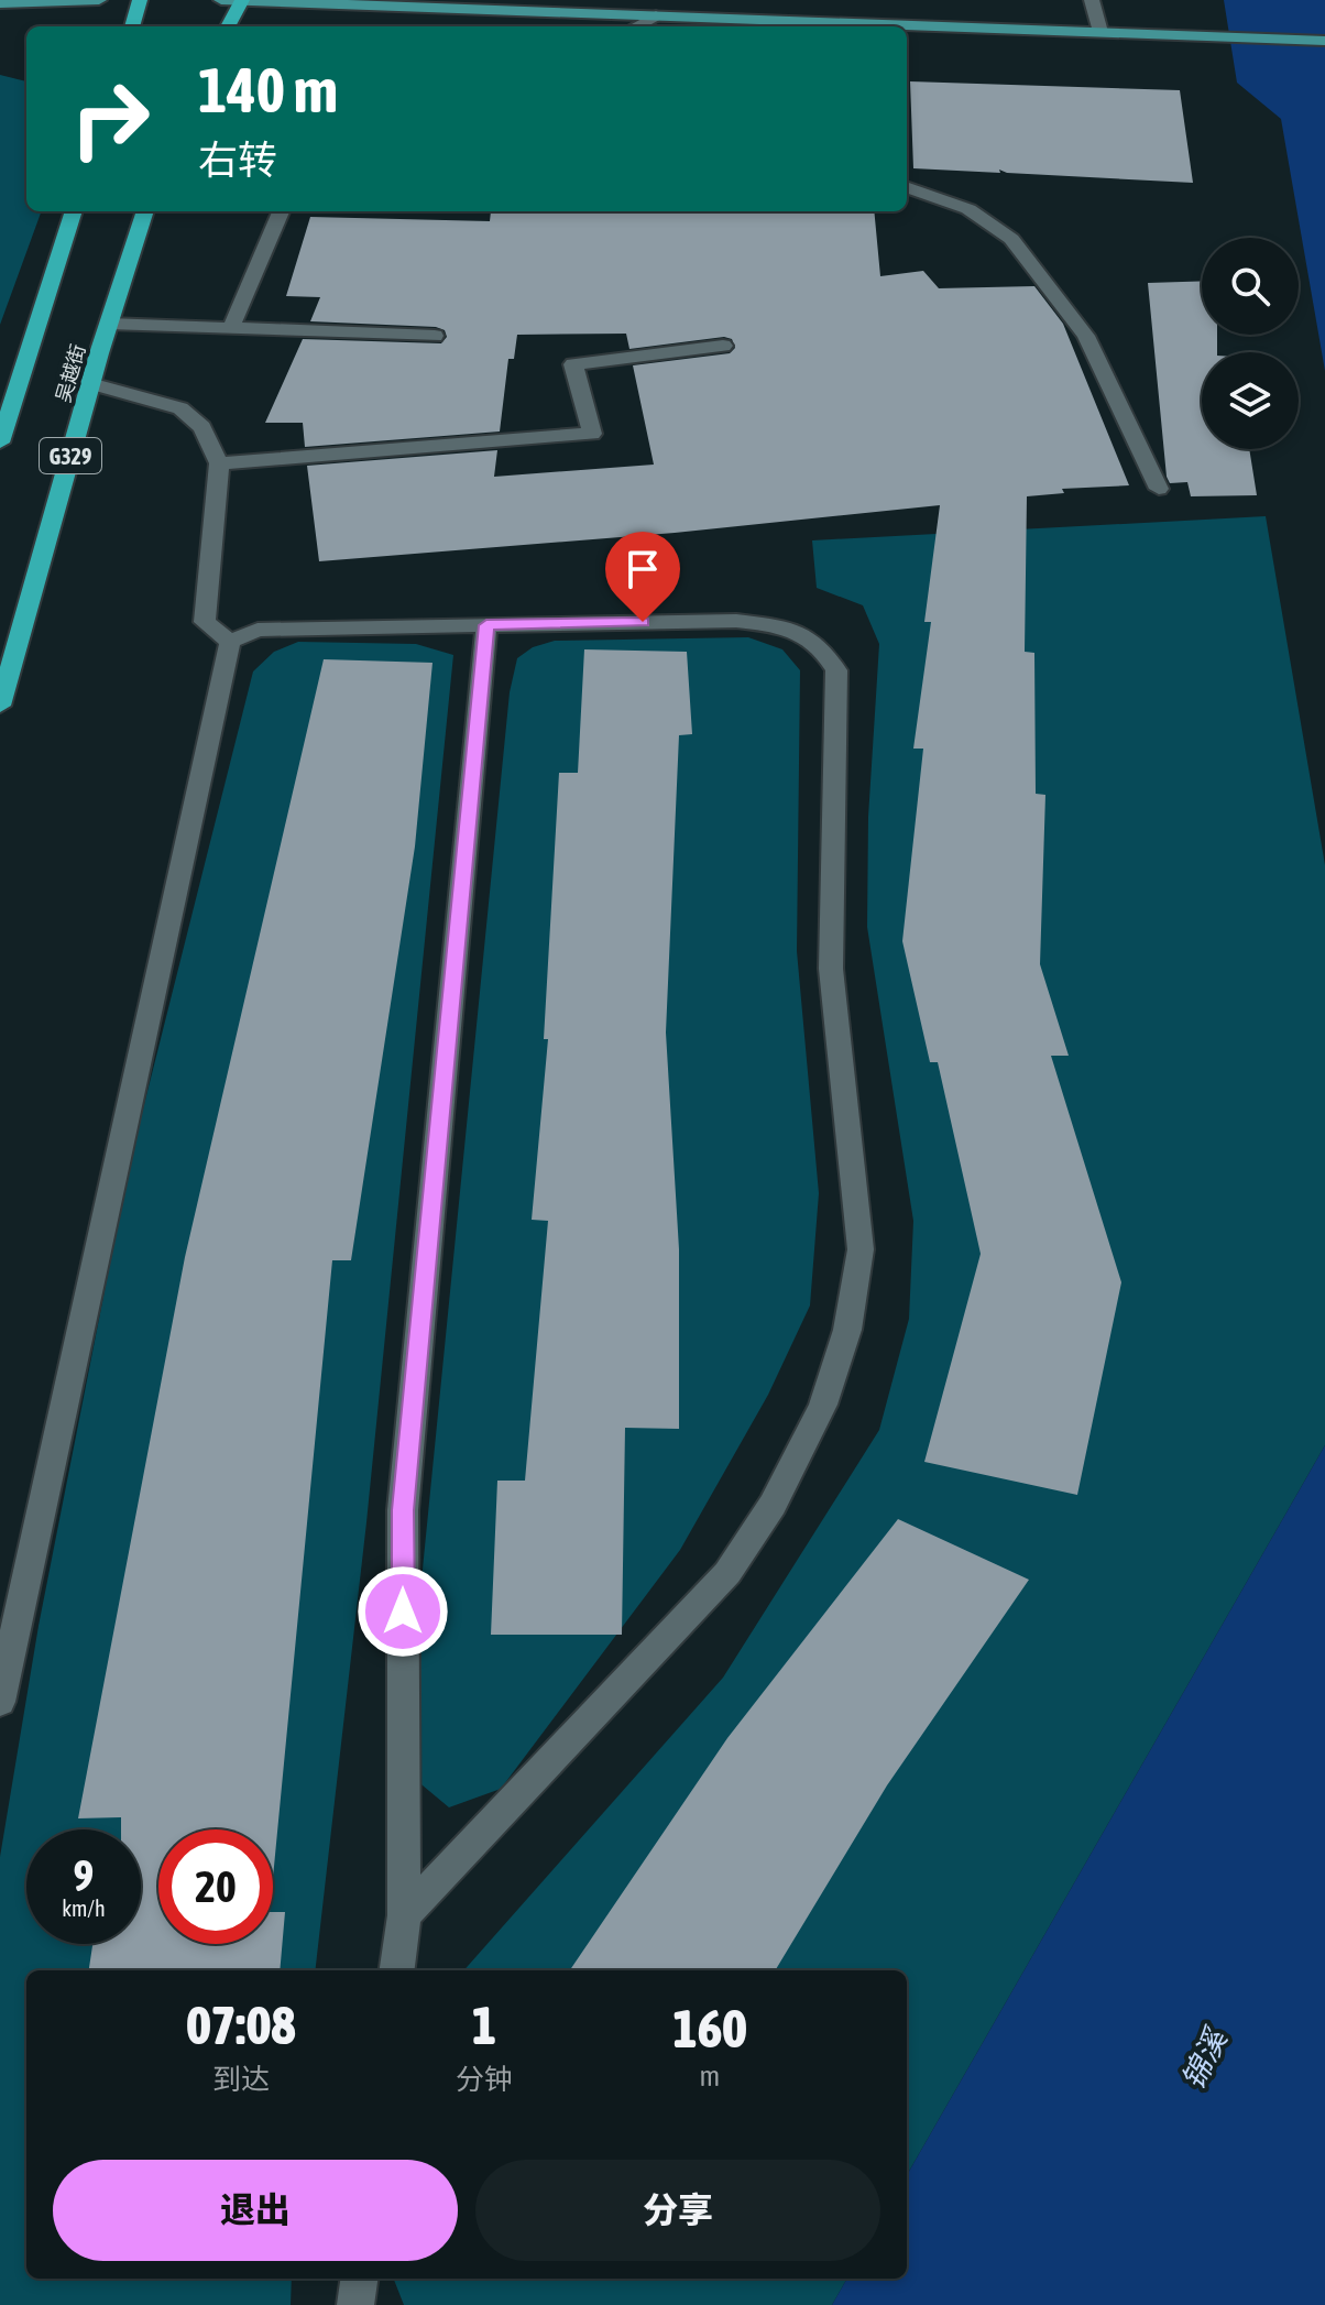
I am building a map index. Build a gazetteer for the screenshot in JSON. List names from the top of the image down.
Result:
{
  "streets": {
    "highway": ["吴越街", "G329"]
  },
  "water": ["锦溪"],
  "page": {
    "turn": ["140 m", "右转"],
    "speed": "9 km/h",
    "limit": "20",
    "eta": [
      "07:08",
      "到达",
      "1",
      "分钟",
      "160",
      "m"
    ],
    "buttons": ["退出", "分享"]
  }
}
